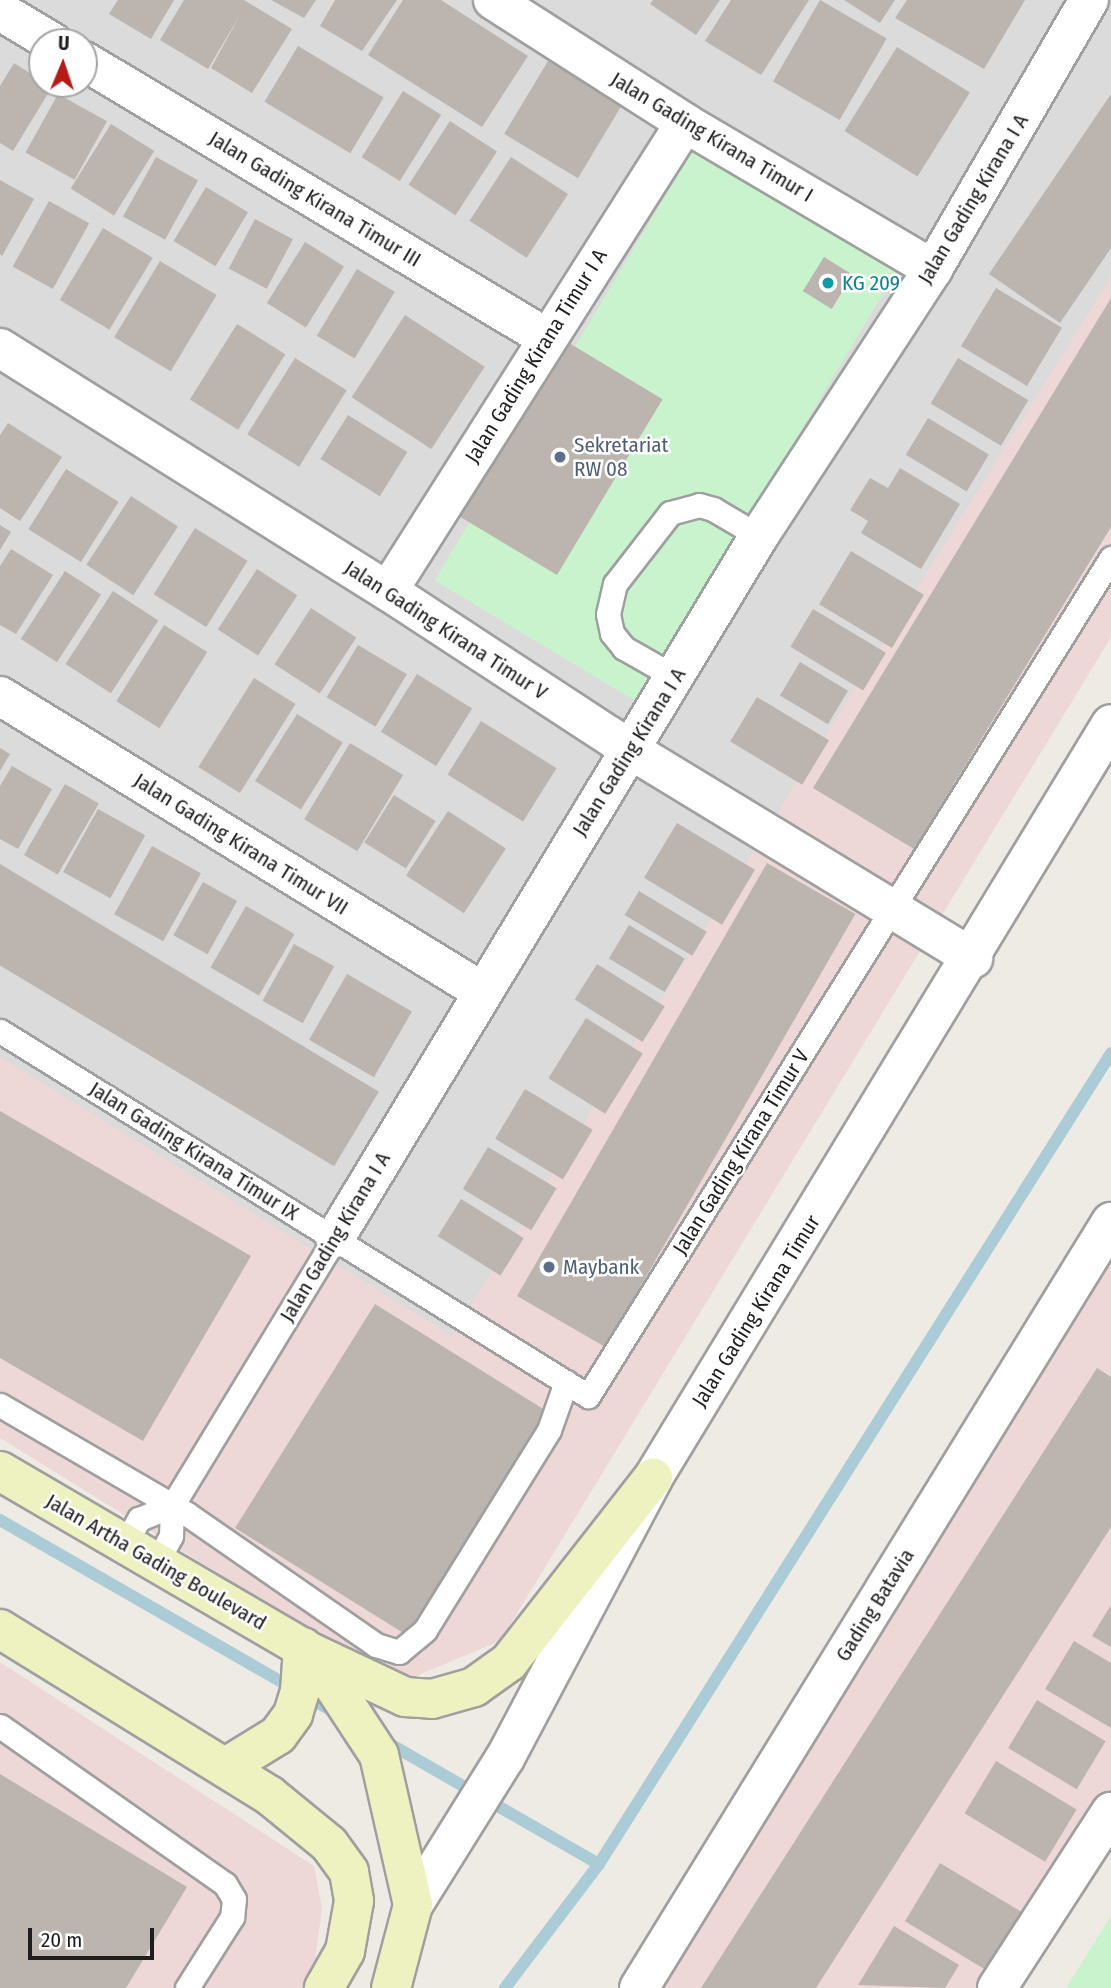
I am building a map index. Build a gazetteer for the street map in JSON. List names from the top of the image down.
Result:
{
  "streets": {
    "main road": ["Jalan Artha Gading Boulevard"],
    "street": [
      "Jalan Gading Kirana Timur I",
      "Jalan Gading Kirana Timur III",
      "Jalan Gading Kirana I A",
      "Jalan Gading Kirana Timur I A",
      "Jalan Gading Kirana Timur V",
      "Jalan Gading Kirana Timur VII",
      "Jalan Gading Kirana Timur",
      "Gading Batavia"
    ],
    "lane": ["Jalan Gading Kirana Timur IX"]
  },
  "crossings": [
    ["Jalan Gading Kirana Timur I", "Jalan Gading Kirana I A"],
    ["Jalan Gading Kirana Timur I", "Jalan Gading Kirana Timur I A"],
    ["Jalan Gading Kirana Timur III", "Jalan Gading Kirana Timur I A"],
    ["Jalan Gading Kirana I A", "Jalan Gading Kirana Timur V"],
    ["Jalan Gading Kirana I A", "Jalan Gading Kirana Timur VII"],
    ["Jalan Gading Kirana I A", "Jalan Gading Kirana Timur IX"],
    ["Jalan Gading Kirana Timur I A", "Jalan Gading Kirana Timur V"],
    ["Jalan Gading Kirana Timur V", "Jalan Gading Kirana Timur IX"],
    ["Jalan Gading Kirana Timur V", "Jalan Gading Kirana Timur"],
    ["Jalan Gading Kirana Timur", "Jalan Artha Gading Boulevard"]
  ],
  "places": ["KG 209", "Sekretariat RW 08", "Maybank"],
  "scale_bar": "20 m",
  "north": "top"
}
